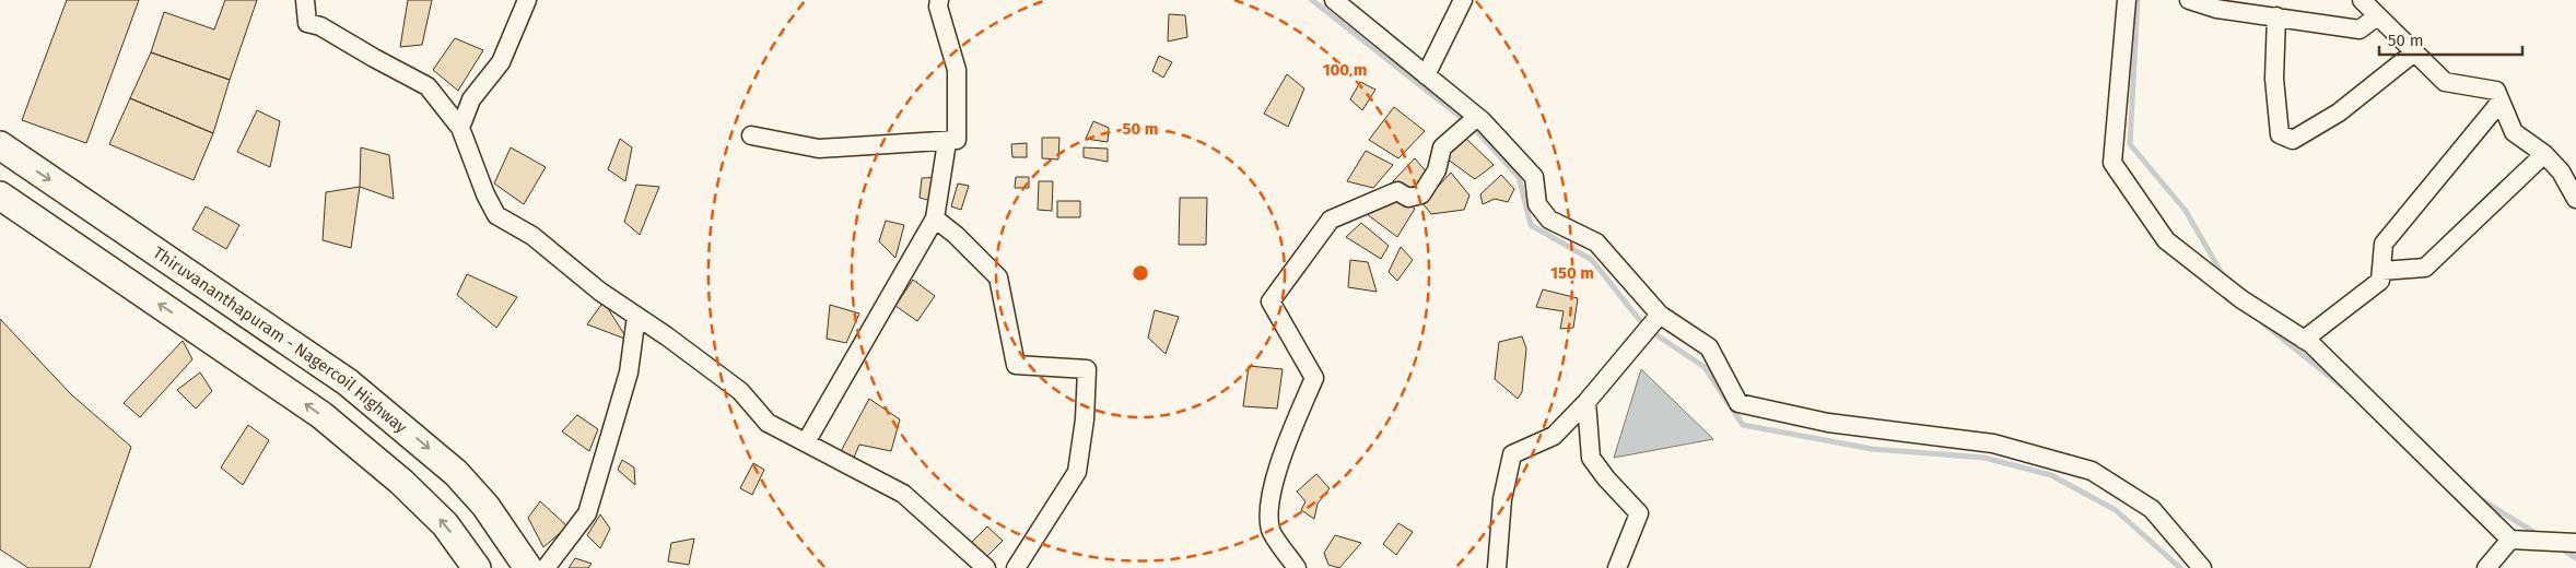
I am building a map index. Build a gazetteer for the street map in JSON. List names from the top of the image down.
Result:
{
  "streets": {
    "main road": ["Thiruvananthapuram - Nagercoil Highway"]
  },
  "scale_bar": "50 m",
  "rings": ["100 m", "50 m", "150 m"]
}
